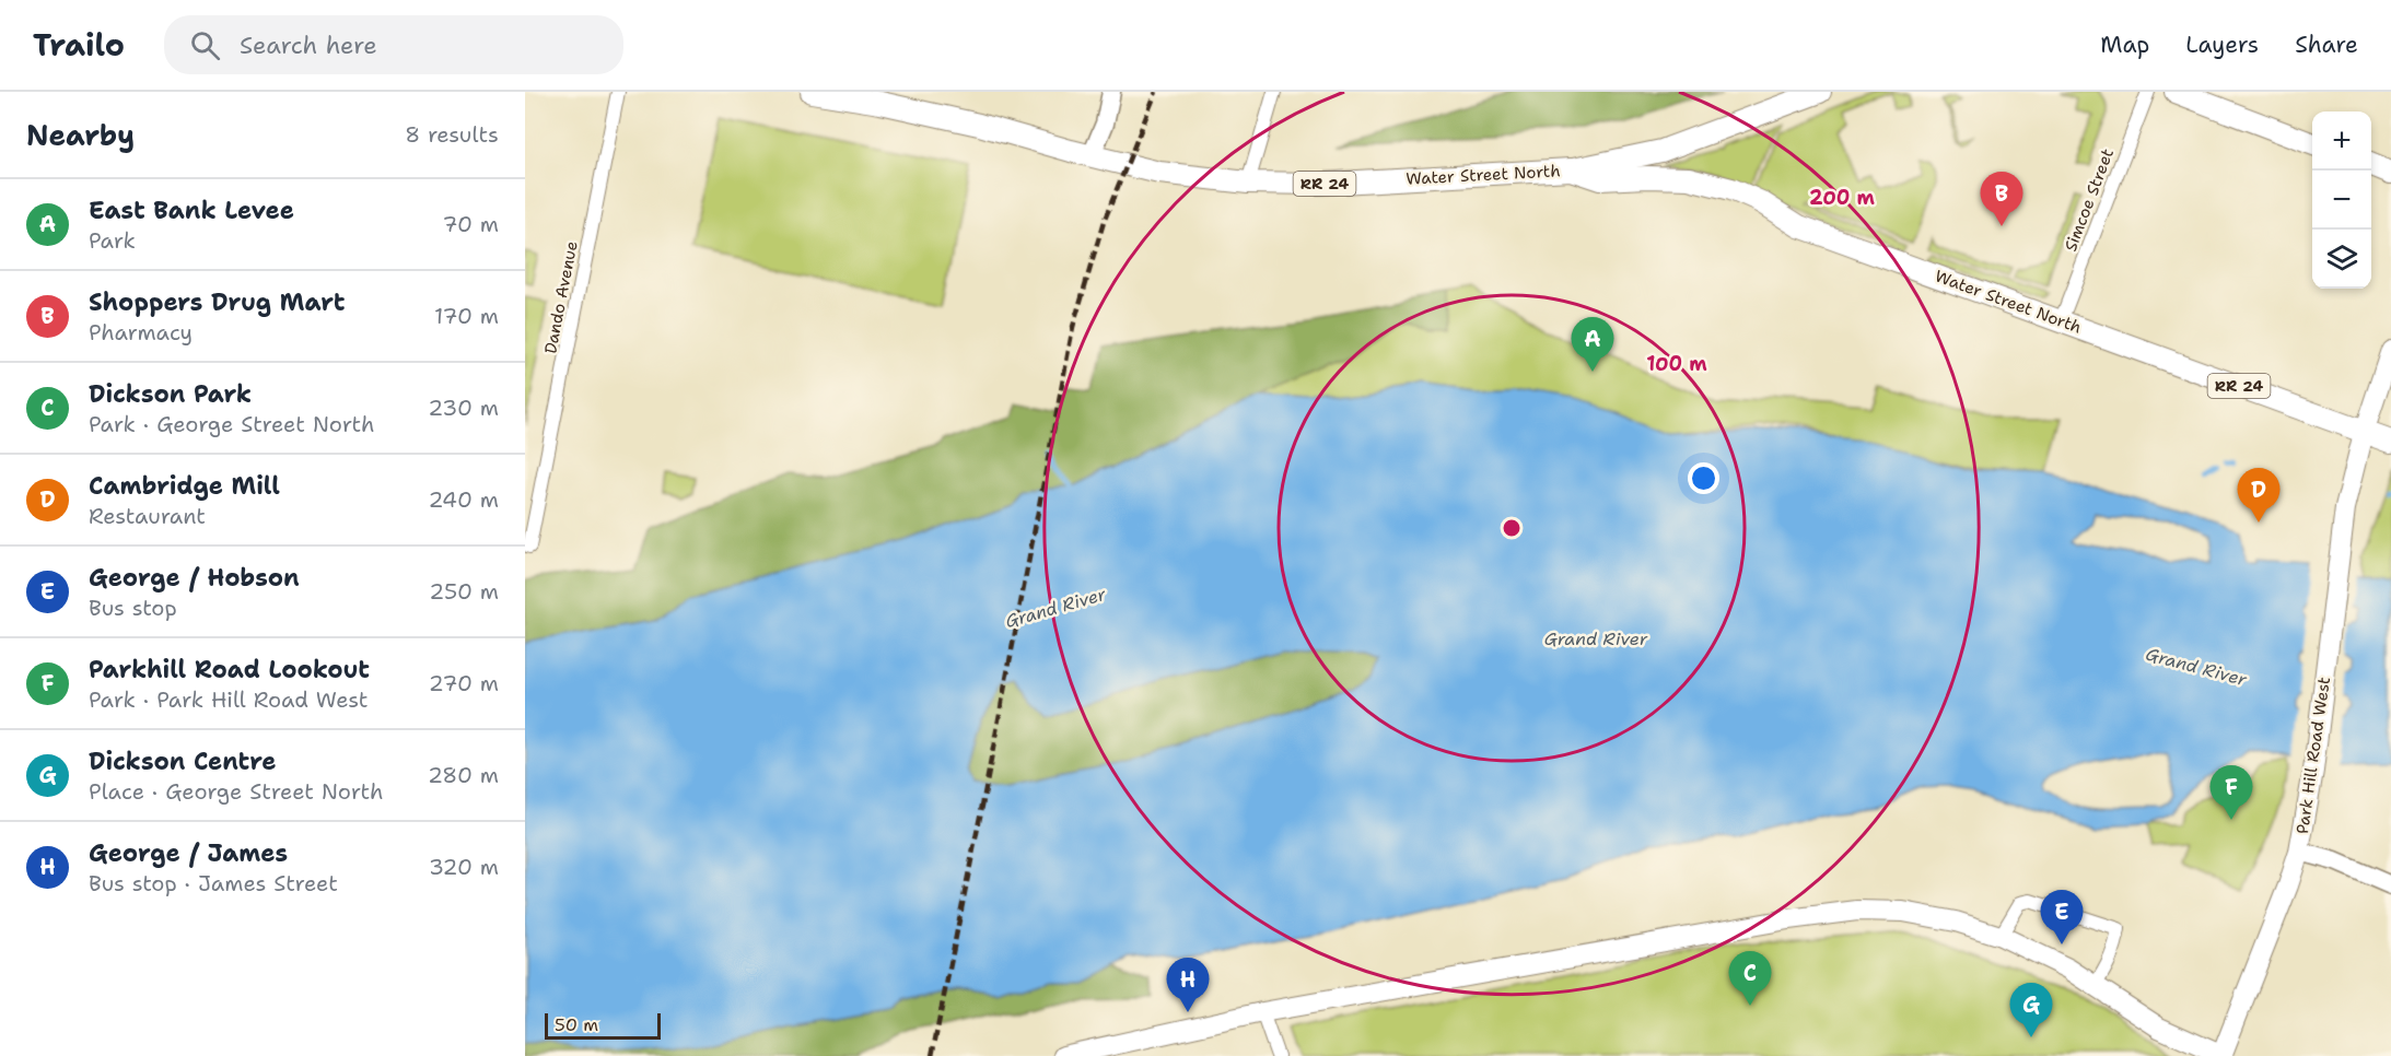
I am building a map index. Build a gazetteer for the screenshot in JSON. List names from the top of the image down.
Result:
{
  "streets": {
    "main road": ["Water Street North", "RR 24", "Park Hill Road West"],
    "street": ["Simcoe Street", "Dando Avenue"]
  },
  "crossings": [
    ["Water Street North", "RR 24"],
    ["Water Street North", "Simcoe Street"],
    ["Water Street North", "Park Hill Road West"]
  ],
  "water": ["Grand River"],
  "scale_bar": "50 m",
  "page": {
    "header": "Trailo",
    "search": "Search here",
    "nav": ["Map", "Layers", "Share"],
    "heading": ["Nearby", "8 results"],
    "map_buttons": ["+", "−"],
    "pins": [
      "B",
      "A",
      "D",
      "F",
      "E",
      "C",
      "H",
      "G"
    ],
    "list": [
      {
        "mark": "A",
        "name": "East Bank Levee",
        "note": "Park",
        "value": "70 m"
      },
      {
        "mark": "B",
        "name": "Shoppers Drug Mart",
        "note": "Pharmacy",
        "value": "170 m"
      },
      {
        "mark": "C",
        "name": "Dickson Park",
        "note": "Park · George Street North",
        "value": "230 m"
      },
      {
        "mark": "D",
        "name": "Cambridge Mill",
        "note": "Restaurant",
        "value": "240 m"
      },
      {
        "mark": "E",
        "name": "George / Hobson",
        "note": "Bus stop",
        "value": "250 m"
      },
      {
        "mark": "F",
        "name": "Parkhill Road Lookout",
        "note": "Park · Park Hill Road West",
        "value": "270 m"
      },
      {
        "mark": "G",
        "name": "Dickson Centre",
        "note": "Place · George Street North",
        "value": "280 m"
      },
      {
        "mark": "H",
        "name": "George / James",
        "note": "Bus stop · James Street",
        "value": "320 m"
      }
    ],
    "scale": "50 m"
  },
  "rings": ["200 m", "100 m"]
}
